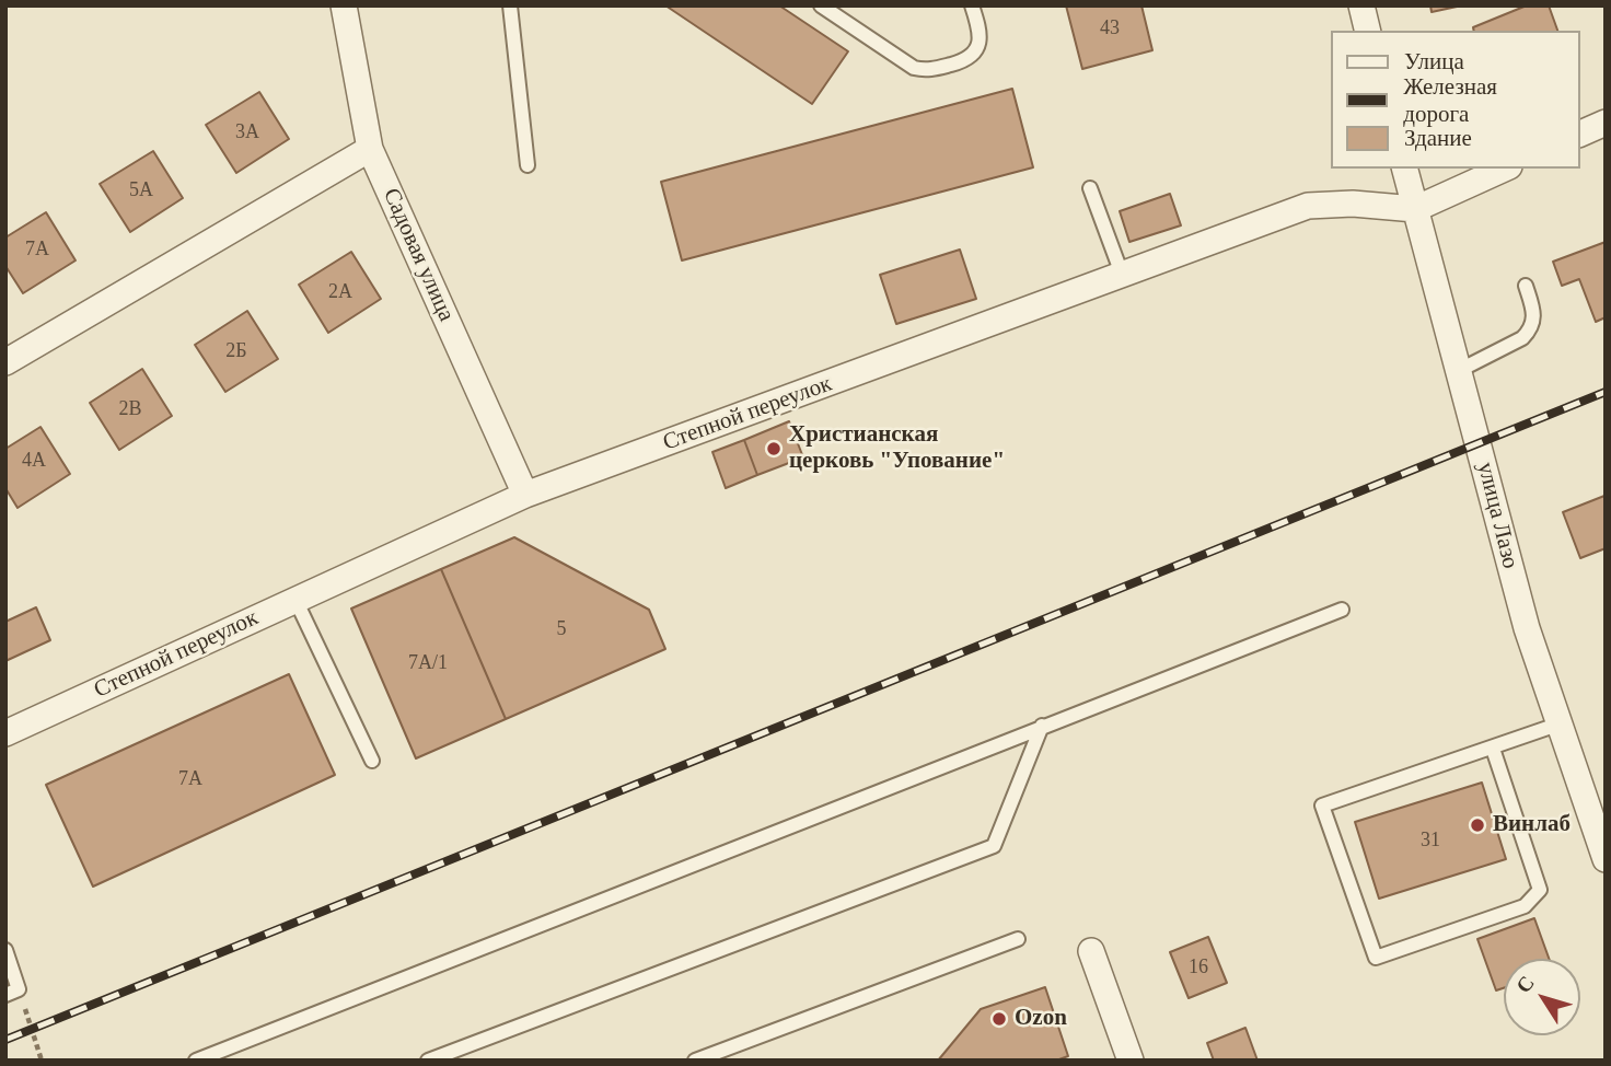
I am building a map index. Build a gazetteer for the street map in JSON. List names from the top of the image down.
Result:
{
  "streets": {
    "street": ["Садовая улица", "Степной переулок", "улица Лазо"]
  },
  "crossings": [
    ["Садовая улица", "Степной переулок"],
    ["Степной переулок", "улица Лазо"]
  ],
  "places": ["Христианская церковь \"Упование\"", "Винлаб", "Ozon"],
  "house_numbers": [
    "43",
    "3А",
    "5А",
    "7А",
    "2А",
    "2Б",
    "2В",
    "4А",
    "5",
    "7А/1",
    "7А",
    "31",
    "16"
  ],
  "legend": ["Улица", "Железная дорога", "Здание"],
  "north": "top left"
}
